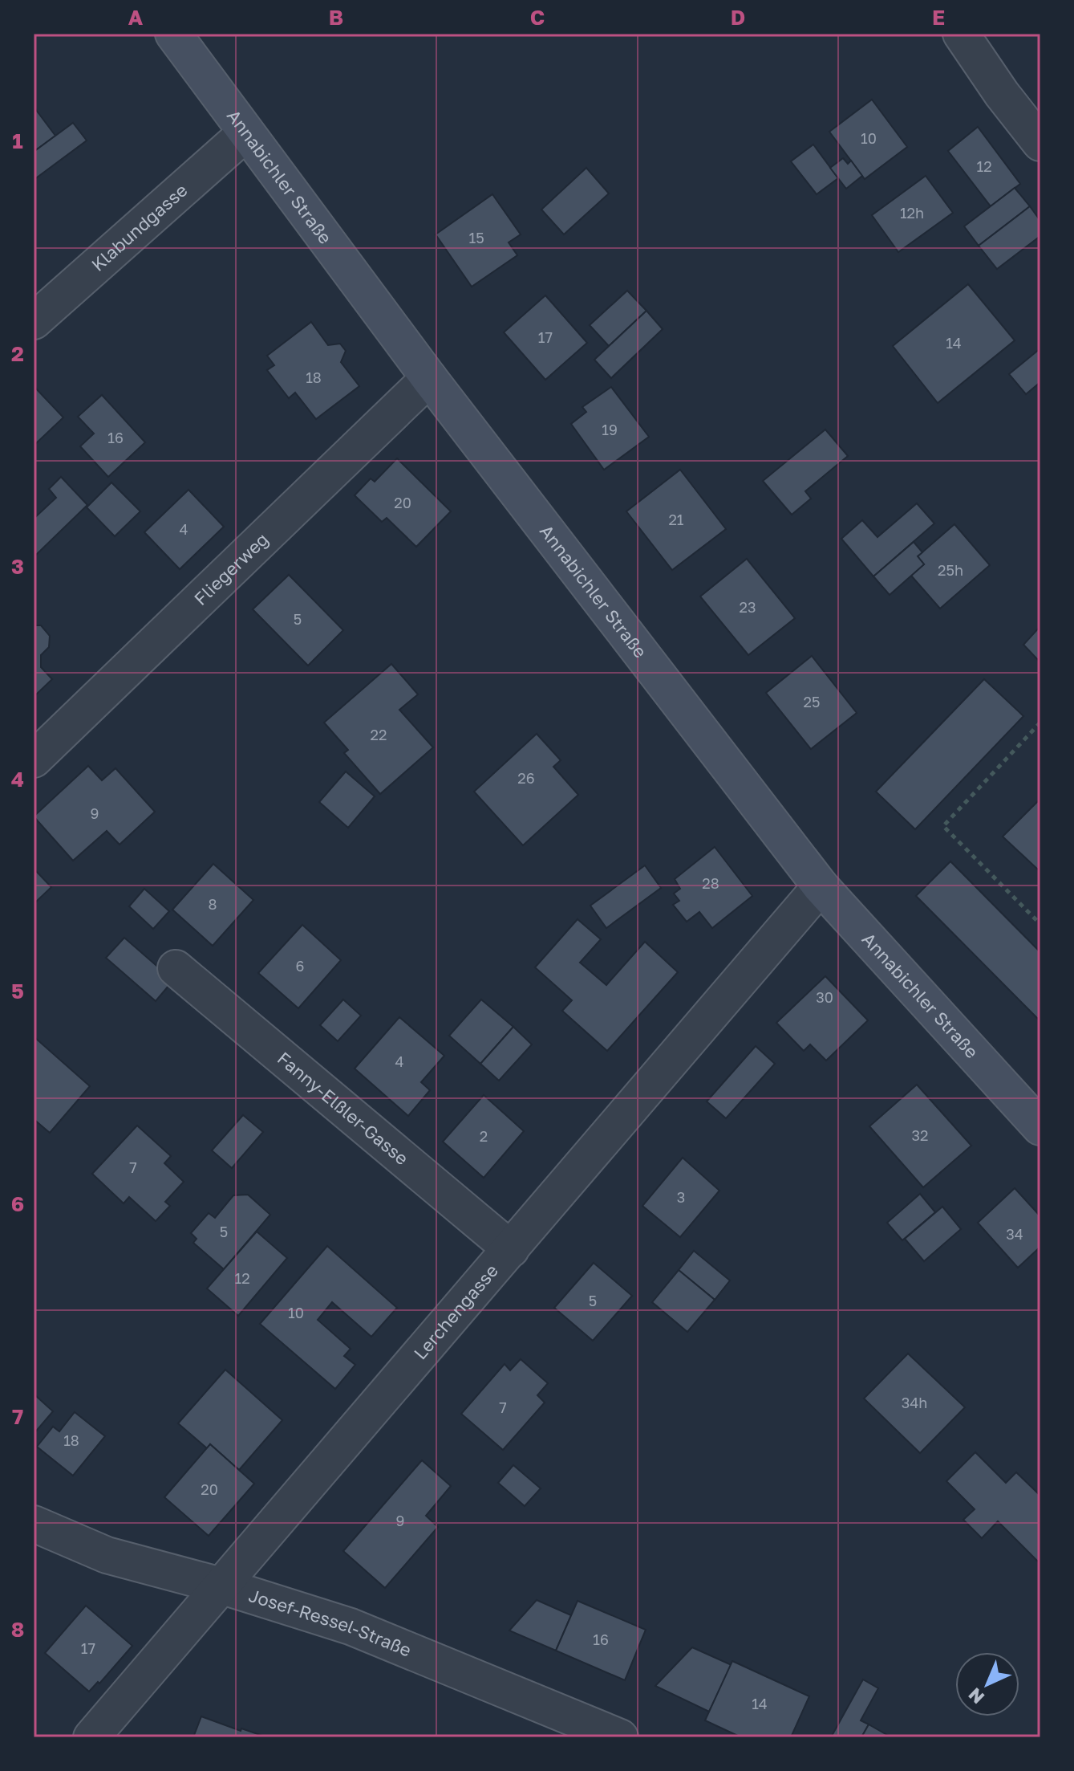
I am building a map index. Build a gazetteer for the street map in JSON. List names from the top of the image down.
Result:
{
  "streets": {
    "street": [
      "Annabichler Straße",
      "Klabundgasse",
      "Fliegerweg",
      "Fanny-Elßler-Gasse",
      "Lerchengasse",
      "Josef-Ressel-Straße"
    ]
  },
  "crossings": [
    ["Annabichler Straße", "Klabundgasse"],
    ["Annabichler Straße", "Fliegerweg"],
    ["Annabichler Straße", "Lerchengasse"],
    ["Fanny-Elßler-Gasse", "Lerchengasse"],
    ["Lerchengasse", "Josef-Ressel-Straße"]
  ],
  "house_numbers": [
    "10",
    "12",
    "12h",
    "15",
    "17",
    "14",
    "18",
    "19",
    "16",
    "20",
    "21",
    "4",
    "25h",
    "23",
    "5",
    "25",
    "22",
    "26",
    "9",
    "28",
    "8",
    "6",
    "30",
    "4",
    "32",
    "2",
    "7",
    "3",
    "5",
    "34",
    "12",
    "5",
    "10",
    "34h",
    "7",
    "18",
    "20",
    "9",
    "16",
    "17",
    "14"
  ],
  "north": "bottom left",
  "grid": {
    "columns": [
      "A",
      "B",
      "C",
      "D",
      "E"
    ],
    "rows": [
      "1",
      "2",
      "3",
      "4",
      "5",
      "6",
      "7",
      "8"
    ]
  }
}
